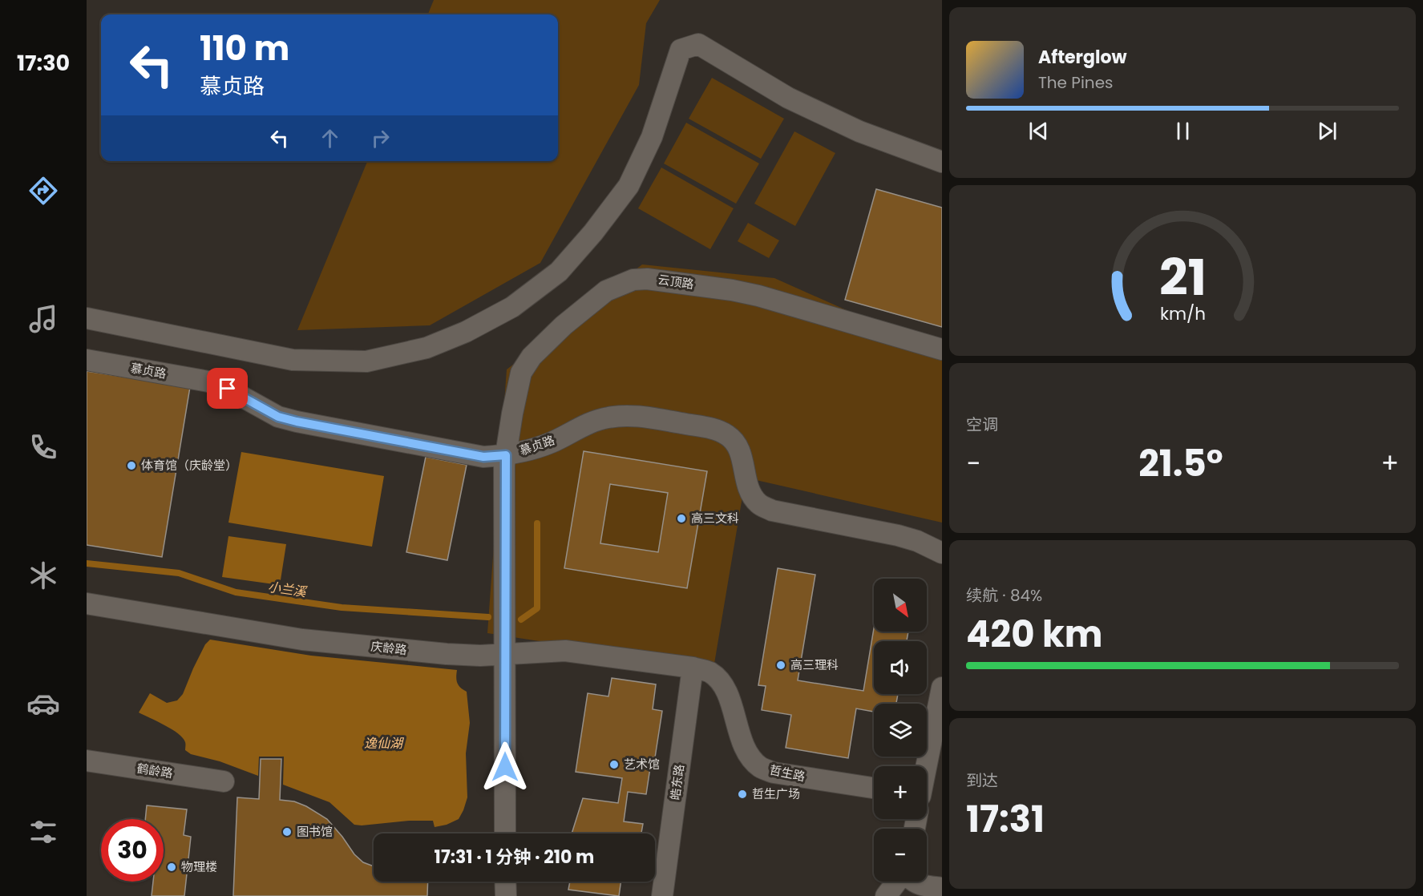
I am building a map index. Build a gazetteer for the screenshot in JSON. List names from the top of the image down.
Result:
{
  "streets": {
    "street": [
      "云顶路",
      "慕贞路",
      "庆龄路",
      "鹤龄路",
      "哲生路",
      "皓东路"
    ]
  },
  "crossings": [
    ["云顶路", "慕贞路"],
    ["云顶路", "庆龄路"],
    ["庆龄路", "哲生路"],
    ["庆龄路", "皓东路"],
    ["哲生路", "皓东路"]
  ],
  "water": ["小兰溪", "逸仙湖"],
  "places": [
    "体育馆（庆龄堂）",
    "高三文科",
    "高三理科",
    "艺术馆",
    "哲生广场",
    "图书馆",
    "物理楼"
  ],
  "north": "bottom right",
  "page": {
    "tabs": "17:30",
    "turn": ["110 m", "慕贞路"],
    "song": ["Afterglow", "The Pines"],
    "tile": [
      "空调",
      ["续航 · 84%", "420 km"],
      ["到达", "17:31"]
    ],
    "heat": ["−", "21.5°", "+"],
    "map_buttons": ["+", "−"],
    "limit": "30",
    "trip": "17:31 · 1 分钟 · 210 m",
    "gauge": ["21", "km/h"]
  }
}
